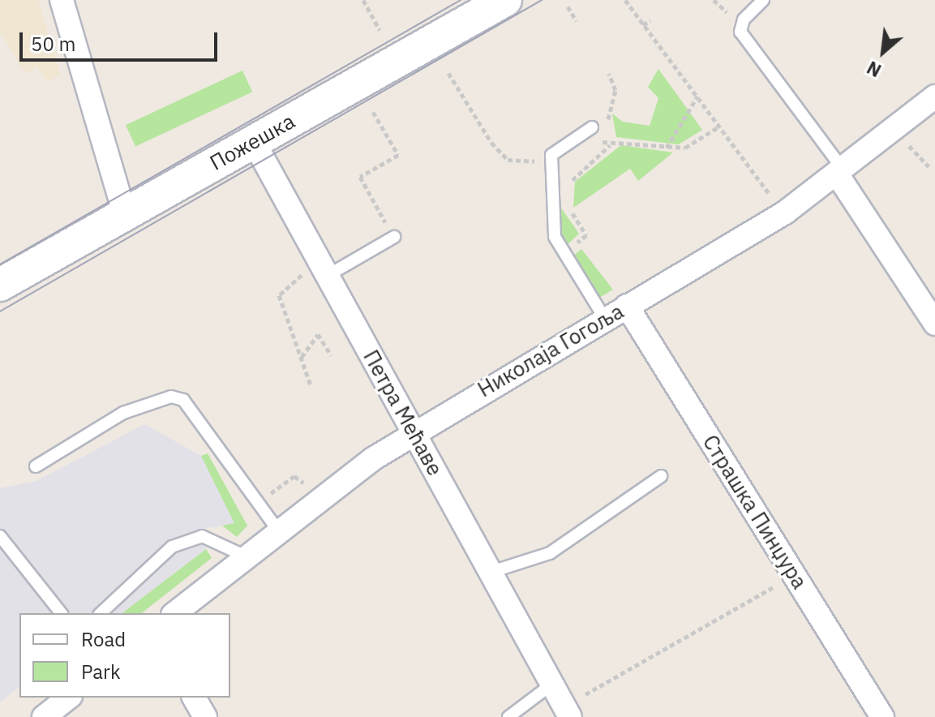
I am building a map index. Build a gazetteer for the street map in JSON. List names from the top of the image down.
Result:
{
  "streets": {
    "main road": ["Пожешка"],
    "street": ["Николаја Гогоља", "Петра Мећаве", "Страшка Пинџура"]
  },
  "crossings": [
    ["Пожешка", "Петра Мећаве"],
    ["Николаја Гогоља", "Петра Мећаве"],
    ["Николаја Гогоља", "Страшка Пинџура"]
  ],
  "legend": ["Road", "Park"],
  "scale_bar": "50 m",
  "north": "bottom left"
}
